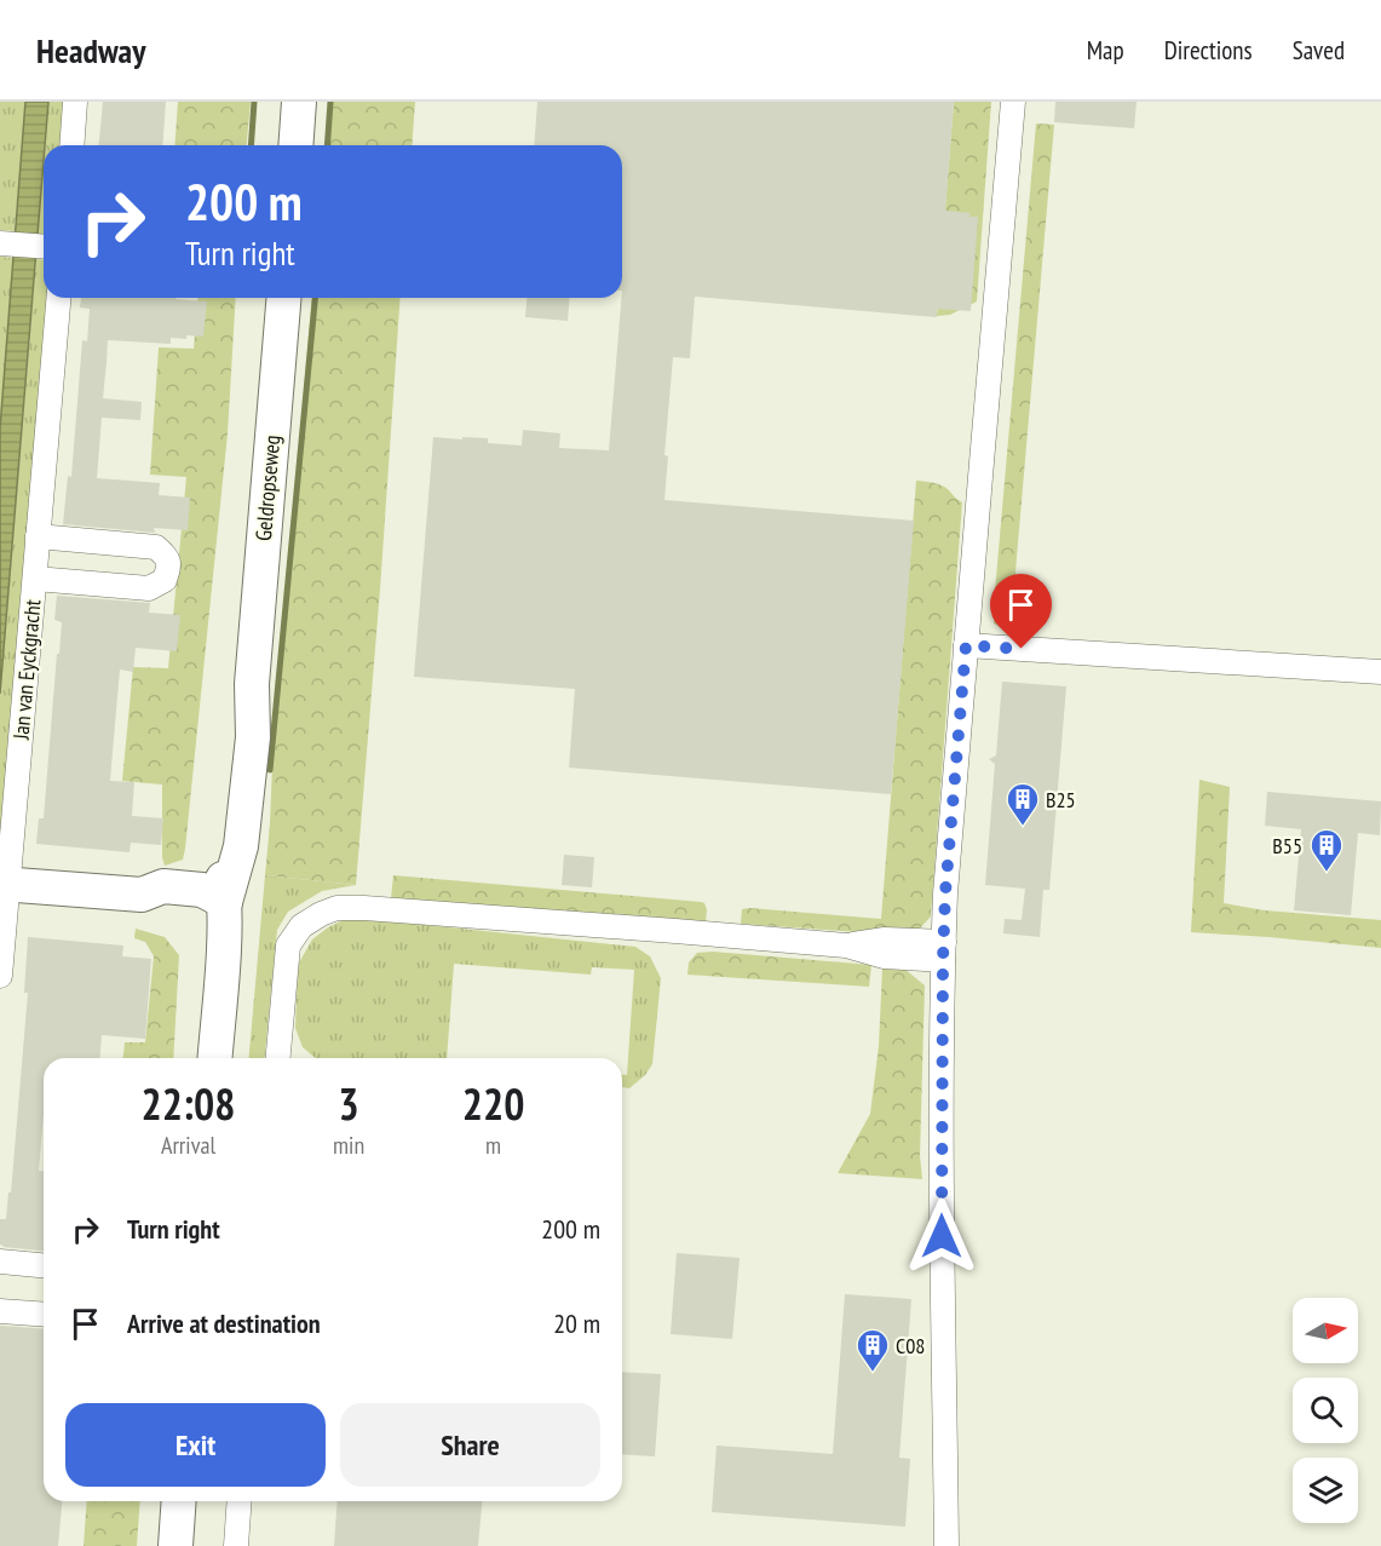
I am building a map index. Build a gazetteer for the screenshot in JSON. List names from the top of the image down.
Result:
{
  "streets": {
    "main road": ["Geldropseweg"],
    "street": ["Jan van Eyckgracht"]
  },
  "places": {
    "building": ["B25", "B55", "C08"]
  },
  "north": "right",
  "page": {
    "header": "Headway",
    "nav": ["Map", "Directions", "Saved"],
    "turn": ["200 m", "Turn right"],
    "eta": [
      "22:08",
      "Arrival",
      "3",
      "min",
      "220",
      "m"
    ],
    "list": [
      {
        "name": "Turn right",
        "value": "200 m"
      },
      {
        "name": "Arrive at destination",
        "value": "20 m"
      }
    ],
    "buttons": ["Exit", "Share"]
  }
}
